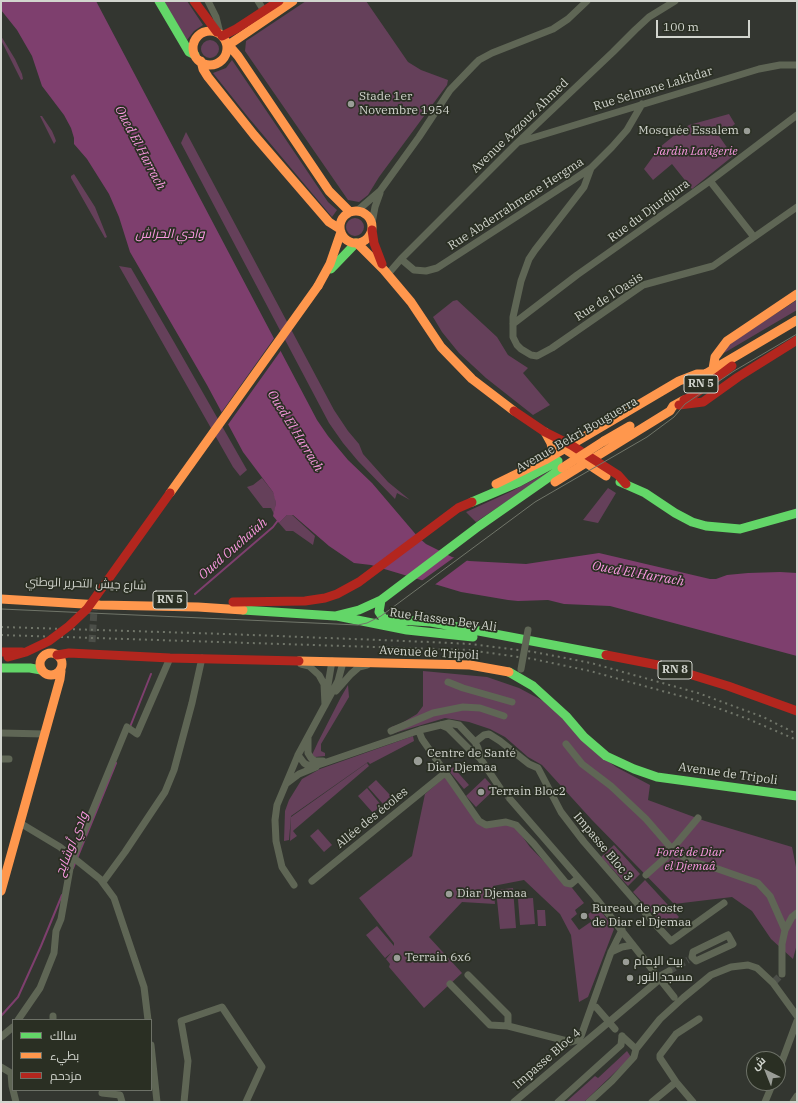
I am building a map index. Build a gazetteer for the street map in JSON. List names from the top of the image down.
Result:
{
  "streets": {
    "main road": [
      "RN 5",
      "Avenue Bekri Bouguerra",
      "شارع جيش التحرير الوطني",
      "Rue Hassen Bey Ali",
      "Avenue de Tripoli",
      "RN 8"
    ],
    "street": [
      "Rue Selmane Lakhdar",
      "Avenue Azzouz Ahmed",
      "Rue Abderrahmene Hergma",
      "Rue du Djurdjura",
      "Rue de l'Oasis",
      "Allée des écoles",
      "Impasse Bloc 3",
      "Impasse Bloc 4"
    ]
  },
  "crossings": [
    ["Rue Selmane Lakhdar", "Avenue Azzouz Ahmed"],
    ["Rue Selmane Lakhdar", "Rue Abderrahmene Hergma"],
    ["Avenue Azzouz Ahmed", "Rue Abderrahmene Hergma"],
    ["Rue du Djurdjura", "Rue de l'Oasis"],
    ["RN 5", "Avenue Bekri Bouguerra"],
    ["RN 5", "شارع جيش التحرير الوطني"],
    ["RN 5", "Rue Hassen Bey Ali"],
    ["Avenue Bekri Bouguerra", "شارع جيش التحرير الوطني"],
    ["Avenue Bekri Bouguerra", "Rue Hassen Bey Ali"],
    ["شارع جيش التحرير الوطني", "Rue Hassen Bey Ali"]
  ],
  "water": [
    "Oued El Harrach",
    "وادي الحراش",
    "Oued Ouchaïah",
    "وادي أوشايح"
  ],
  "parks": ["Jardin Lavigerie", "Forêt de Diar el Djemaâ"],
  "places": [
    "Stade 1er Novembre 1954",
    "Mosquée Essalem",
    "Centre de Santé Diar Djemaa",
    "Terrain Bloc2",
    "Diar Djemaa",
    "Bureau de poste de Diar el Djemaa",
    "Terrain 6x6",
    "بيت الإمام",
    "مسجد النور"
  ],
  "legend": ["سالك", "بطيء", "مزدحم"],
  "scale_bar": "100 m",
  "north": "top left"
}
